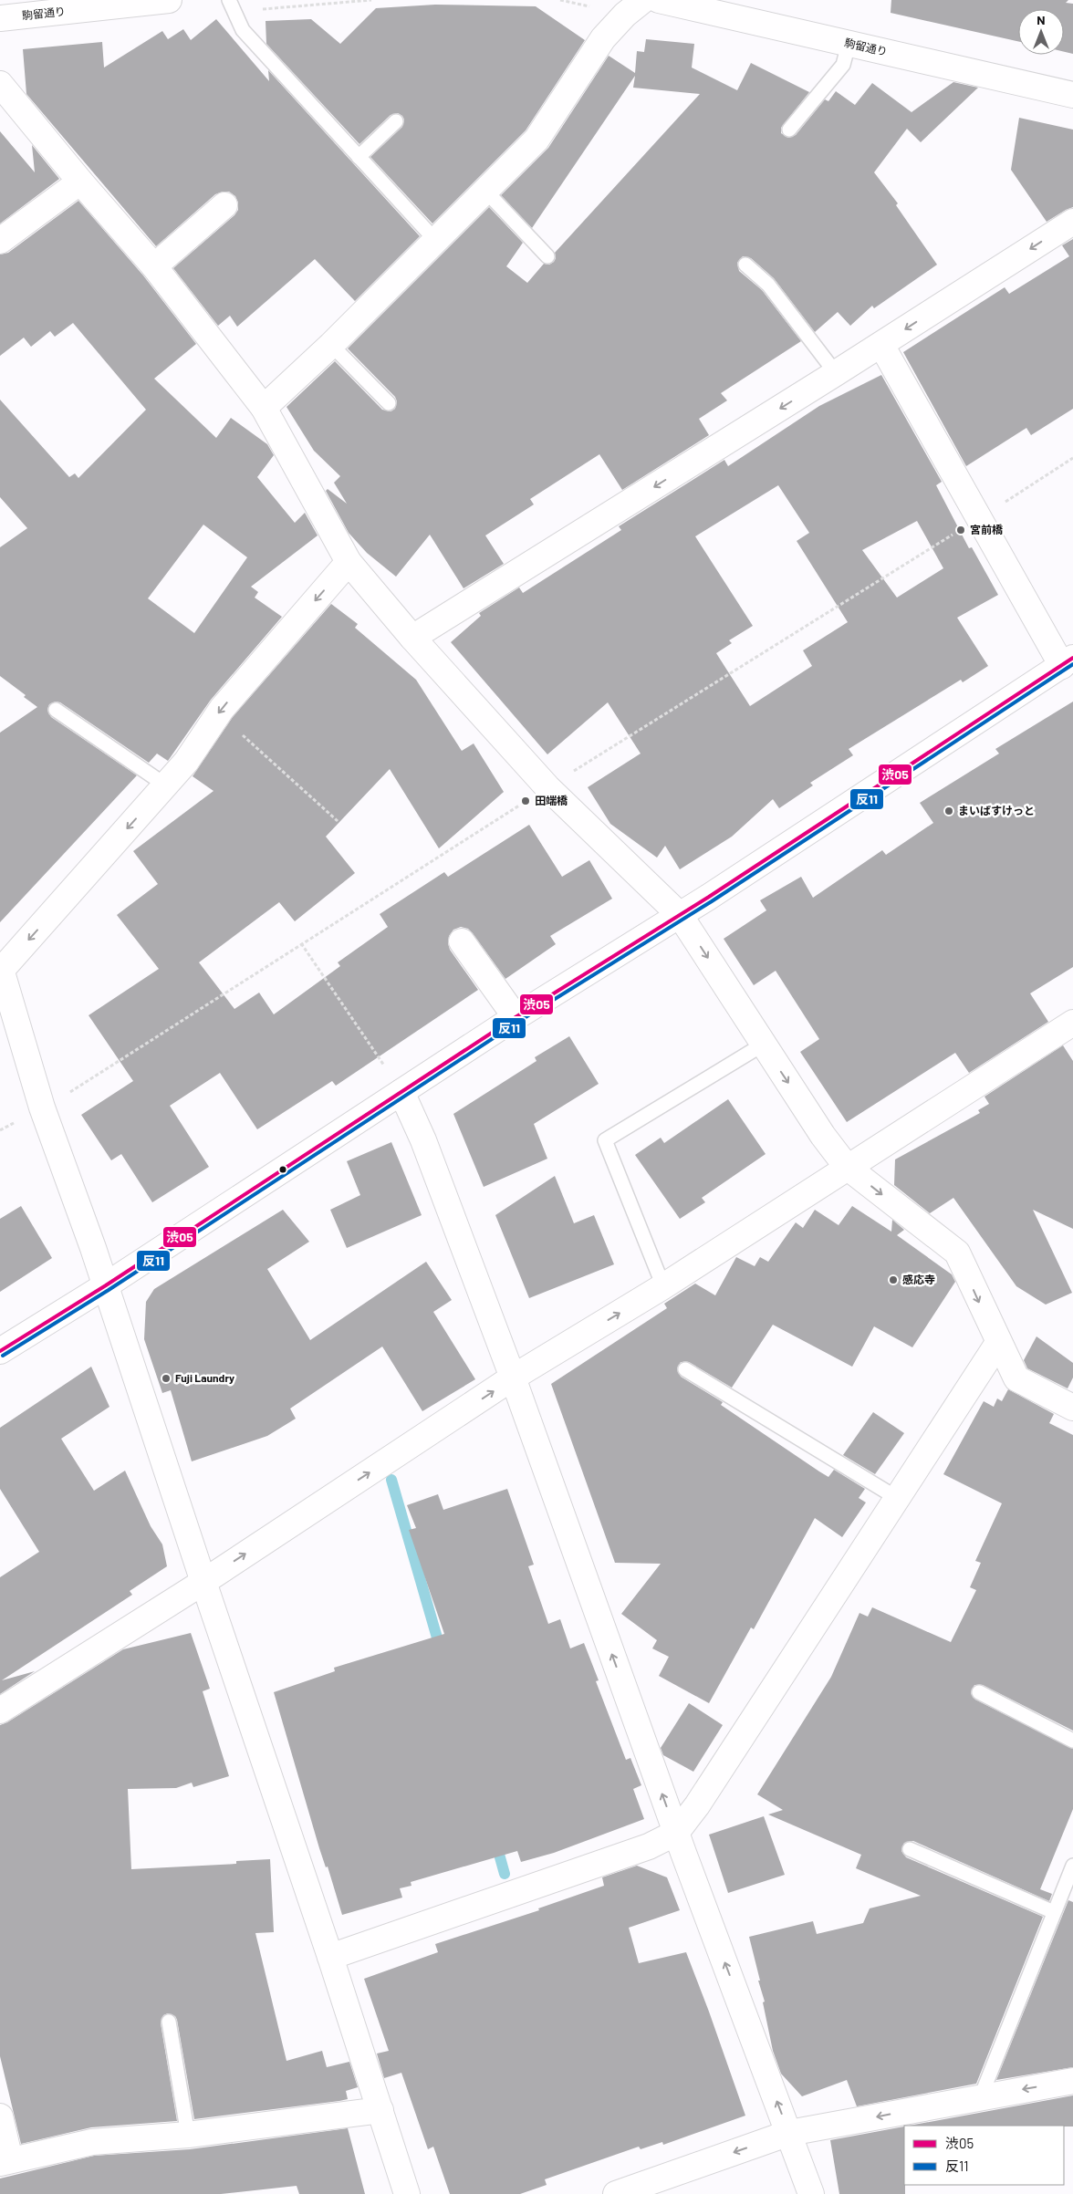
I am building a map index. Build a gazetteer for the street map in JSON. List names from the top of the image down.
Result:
{
  "streets": {
    "street": ["駒留通り"]
  },
  "places": [
    "宮前橋",
    "田端橋",
    "まいばすけっと",
    "感応寺",
    "Fuji Laundry"
  ],
  "lines": ["transit line 渋05", "transit line 反11"],
  "legend": ["渋05", "反11"],
  "north": "top"
}
